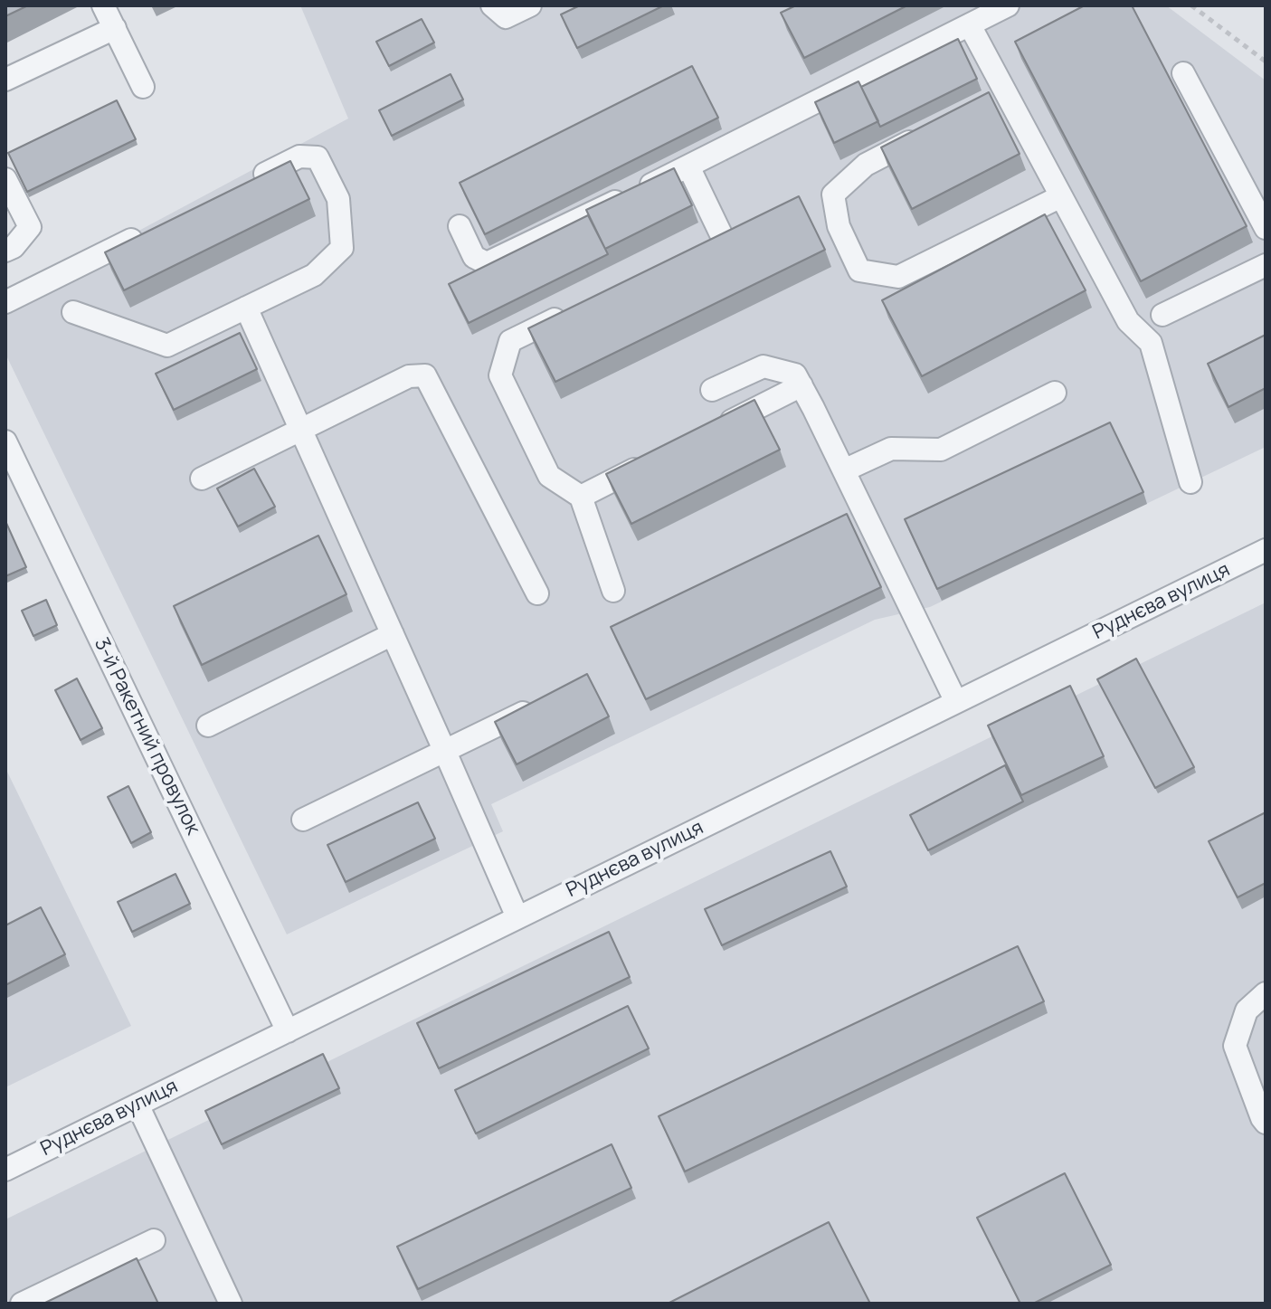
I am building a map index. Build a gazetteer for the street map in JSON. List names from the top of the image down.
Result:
{
  "streets": {
    "street": ["Руднєва вулиця", "3-й Ракетний провулок"]
  },
  "crossings": [
    ["Руднєва вулиця", "3-й Ракетний провулок"]
  ]
}
